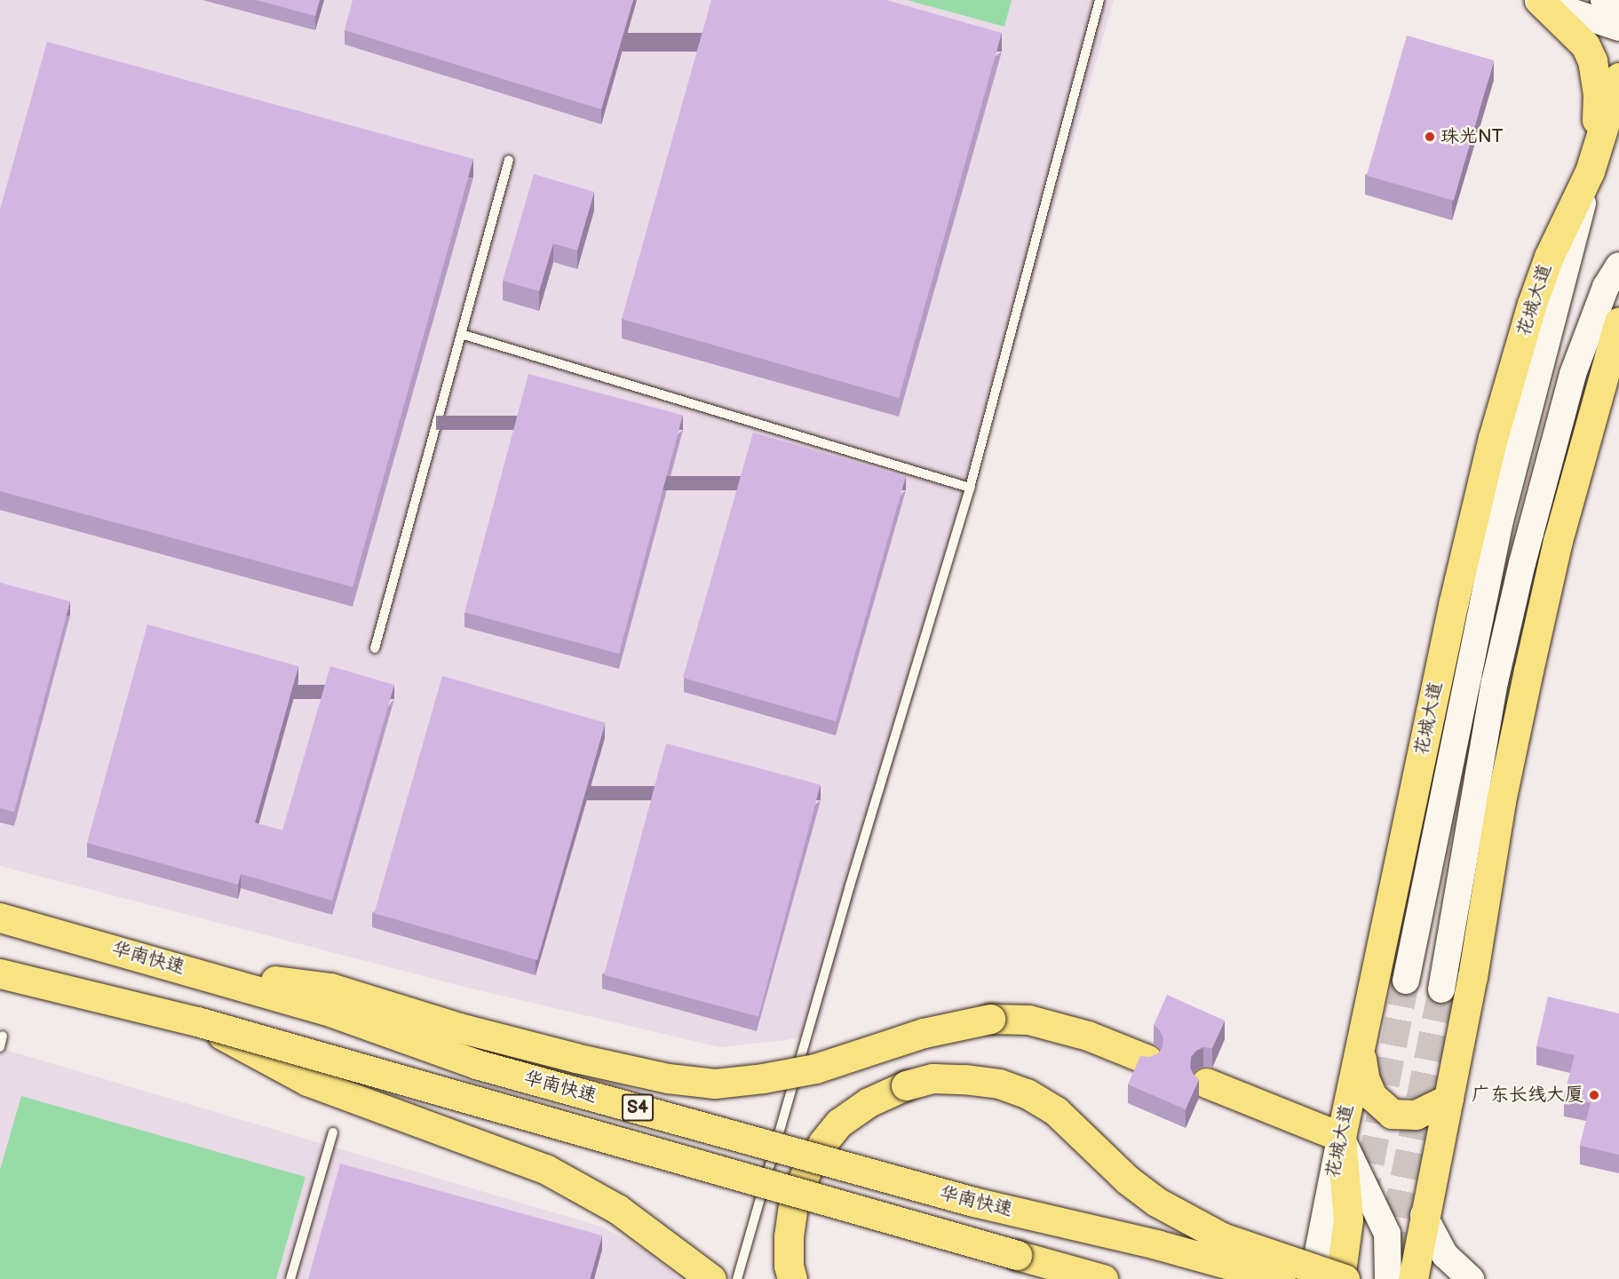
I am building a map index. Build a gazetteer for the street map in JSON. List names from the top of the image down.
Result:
{
  "streets": {
    "main road": ["花城大道", "华南快速", "S4"]
  },
  "places": ["珠光NT", "广东长线大厦"]
}
